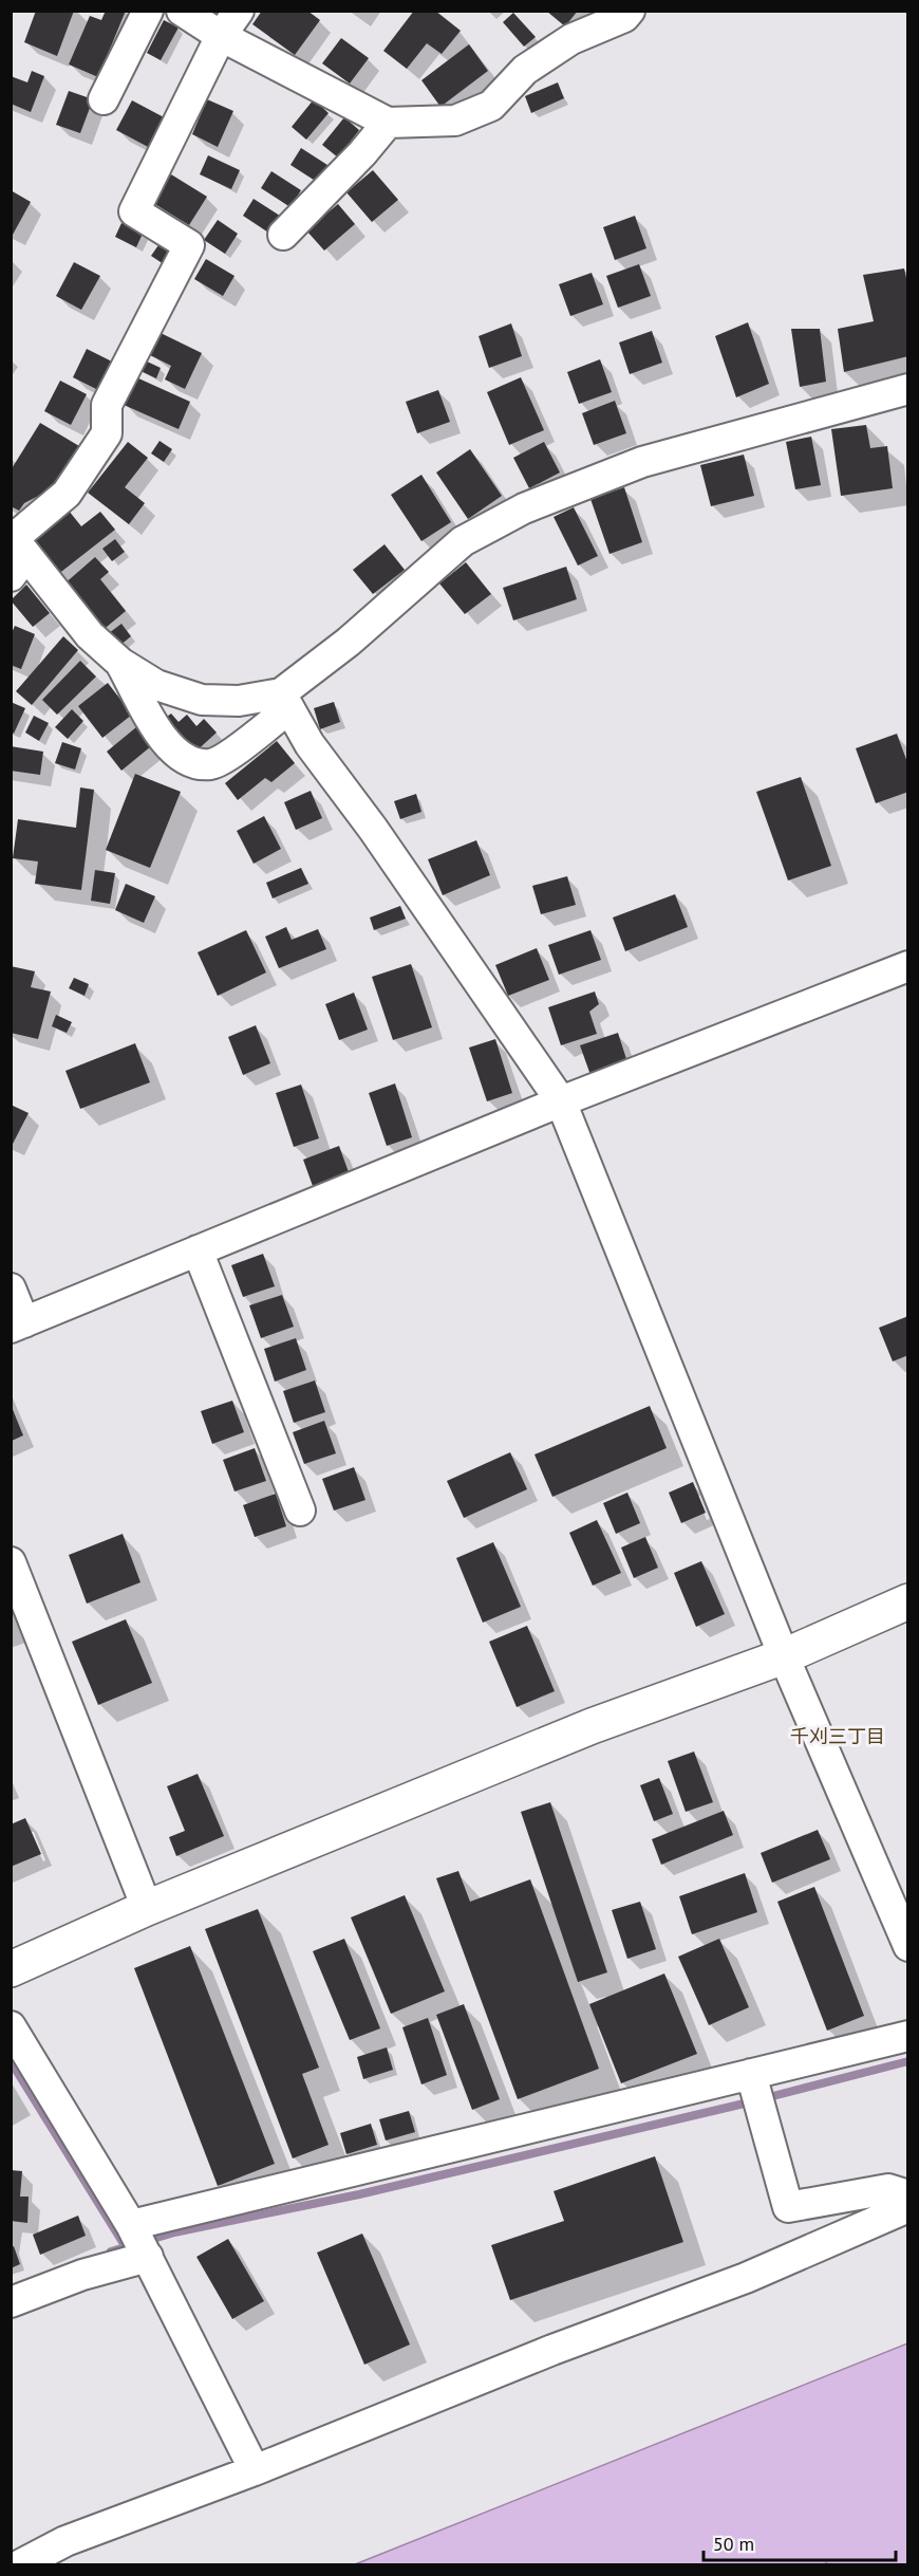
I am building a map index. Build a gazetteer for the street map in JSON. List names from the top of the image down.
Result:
{
  "districts": ["千刈三丁目"],
  "scale_bar": "50 m"
}
